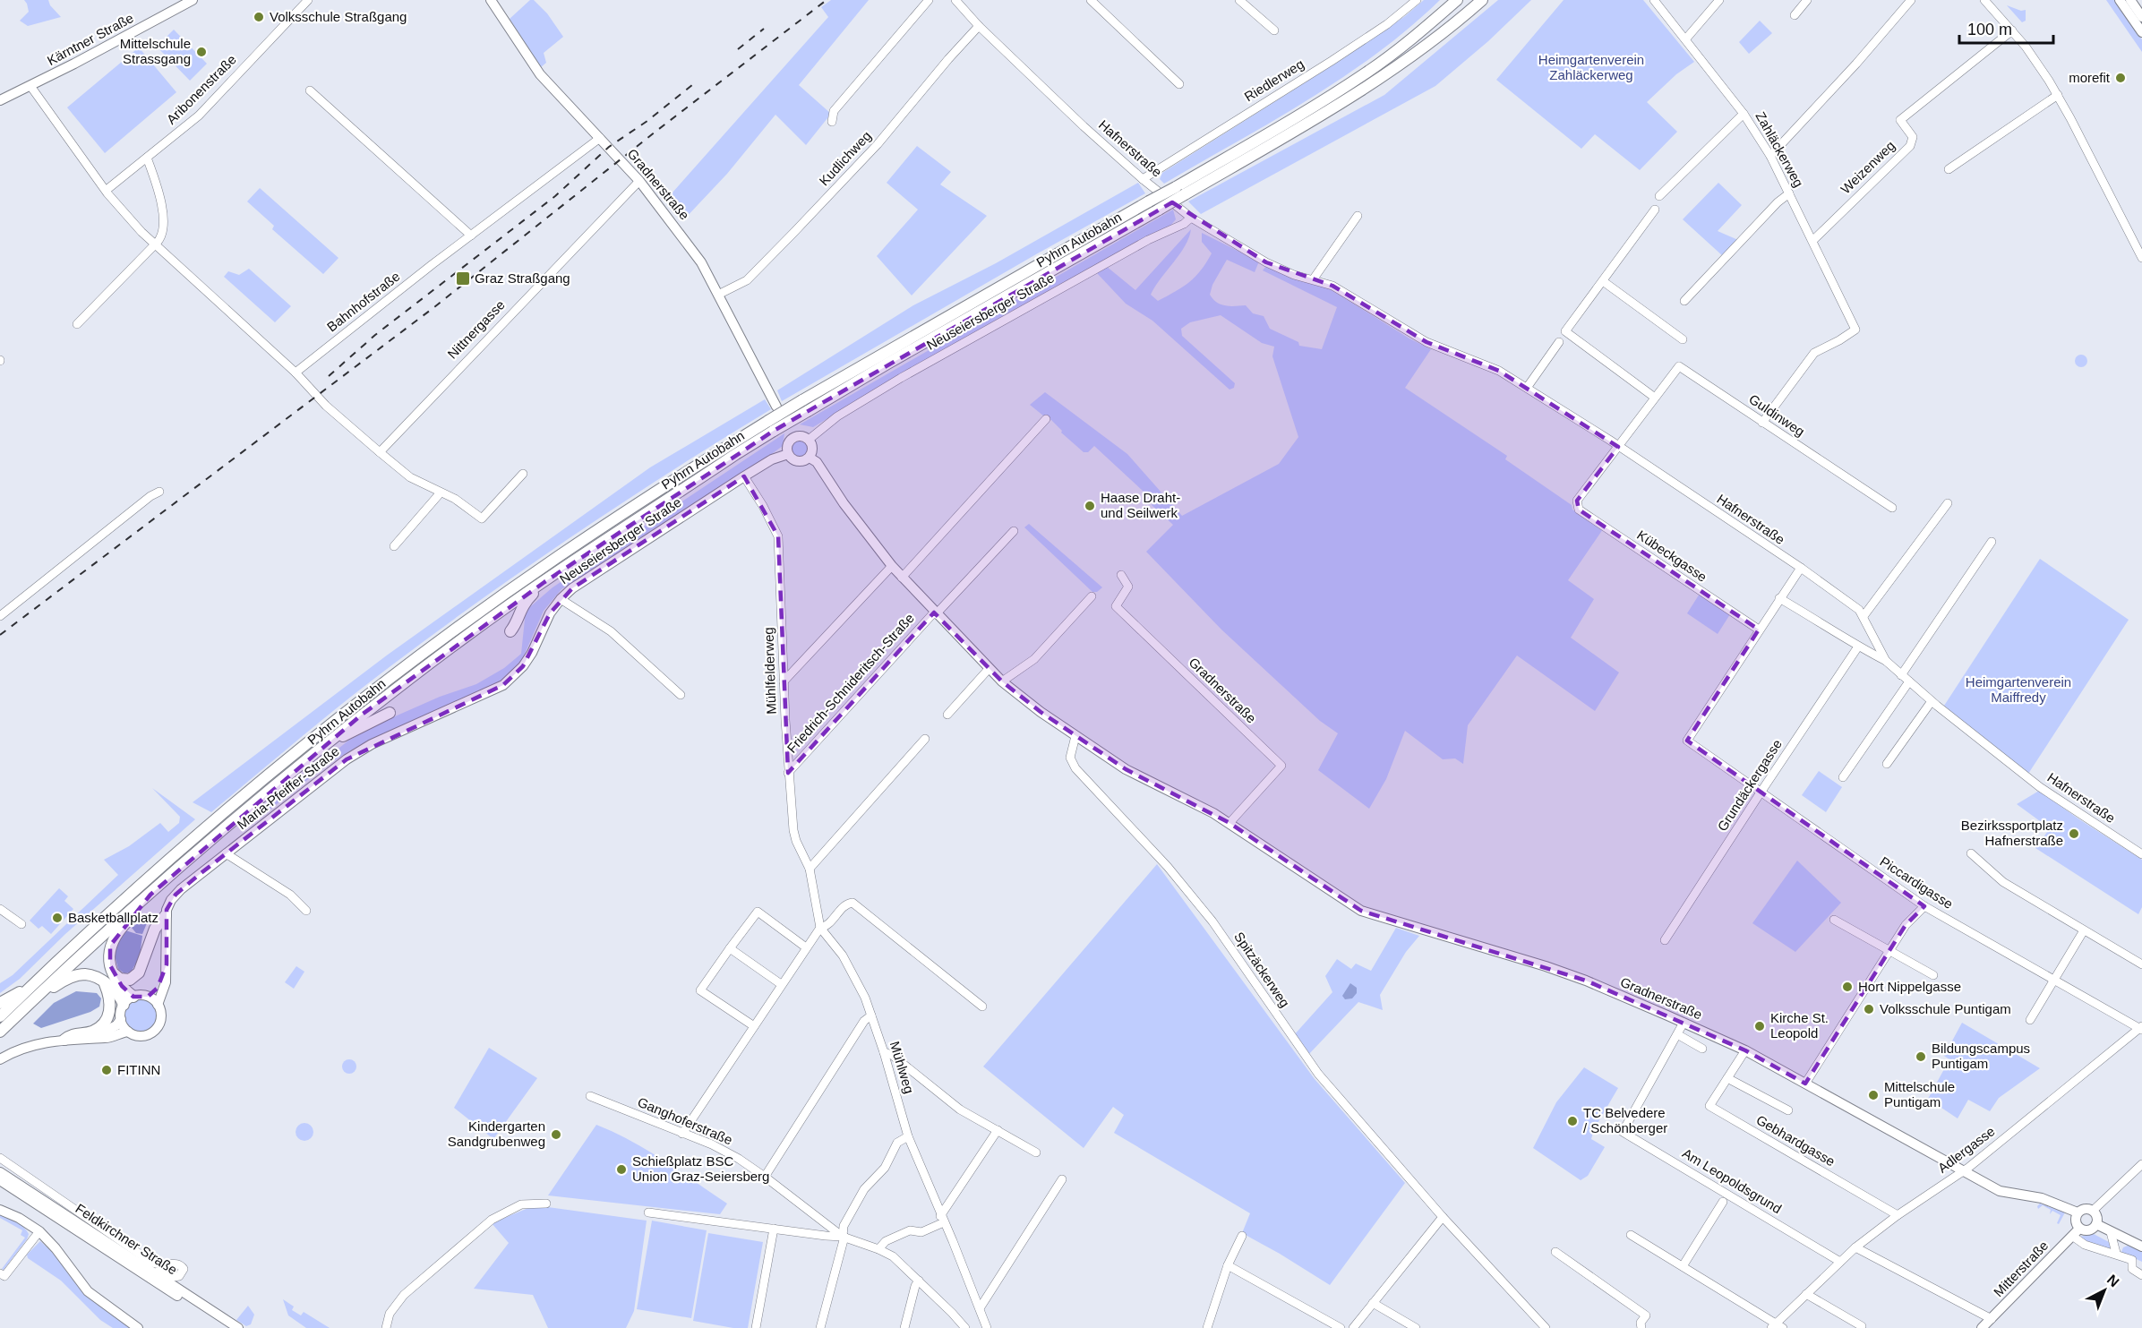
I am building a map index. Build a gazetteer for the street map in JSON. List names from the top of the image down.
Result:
{
  "streets": {
    "highway": ["Pyhrn Autobahn"],
    "main road": [
      "Kärntner Straße",
      "Gradnerstraße",
      "Neuseiersberger Straße",
      "Maria-Pfeiffer-Straße",
      "Feldkirchner Straße",
      "Mitterstraße"
    ],
    "street": [
      "Riedlerweg",
      "Aribonenstraße",
      "Hafnerstraße",
      "Zahläckerweg",
      "Kudlichweg",
      "Weizenweg",
      "Bahnhofstraße",
      "Nittnergasse",
      "Guldinweg",
      "Kübeckgasse",
      "Mühlfelderweg",
      "Friedrich-Schnideritsch-Straße",
      "Grundäckergasse",
      "Piccardigasse",
      "Spitzäckerweg",
      "Mühlweg",
      "Ganghoferstraße",
      "Gebhardgasse",
      "Adlergasse",
      "Am Leopoldsgrund"
    ]
  },
  "crossings": [
    ["Riedlerweg", "Hafnerstraße"],
    ["Hafnerstraße", "Kudlichweg"],
    ["Hafnerstraße", "Neuseiersberger Straße"],
    ["Hafnerstraße", "Guldinweg"],
    ["Zahläckerweg", "Weizenweg"],
    ["Zahläckerweg", "Guldinweg"],
    ["Kudlichweg", "Gradnerstraße"],
    ["Gradnerstraße", "Bahnhofstraße"],
    ["Gradnerstraße", "Neuseiersberger Straße"],
    ["Gradnerstraße", "Nittnergasse"],
    ["Gradnerstraße", "Friedrich-Schnideritsch-Straße"],
    ["Gradnerstraße", "Spitzäckerweg"],
    ["Gradnerstraße", "Gebhardgasse"],
    ["Gradnerstraße", "Adlergasse"],
    ["Gradnerstraße", "Am Leopoldsgrund"],
    ["Gradnerstraße", "Mitterstraße"],
    ["Neuseiersberger Straße", "Mühlfelderweg"],
    ["Neuseiersberger Straße", "Maria-Pfeiffer-Straße"],
    ["Guldinweg", "Kübeckgasse"],
    ["Kübeckgasse", "Piccardigasse"],
    ["Mühlfelderweg", "Friedrich-Schnideritsch-Straße"],
    ["Mühlfelderweg", "Mühlweg"],
    ["Grundäckergasse", "Piccardigasse"],
    ["Piccardigasse", "Adlergasse"],
    ["Gebhardgasse", "Adlergasse"],
    ["Adlergasse", "Am Leopoldsgrund"]
  ],
  "parks": ["Heimgartenverein Zahläckerweg", "Heimgartenverein Maiffredy"],
  "places": {
    "other": [
      "Volksschule Straßgang",
      "Mittelschule Strassgang",
      "morefit",
      "Haase Draht- und Seilwerk",
      "Bezirkssportplatz Hafnerstraße",
      "Basketballplatz",
      "Hort Nippelgasse",
      "Volksschule Puntigam",
      "Kirche St. Leopold",
      "Bildungscampus Puntigam",
      "FITINN",
      "Mittelschule Puntigam",
      "TC Belvedere / Schönberger",
      "Kindergarten Sandgrubenweg",
      "Schießplatz BSC Union Graz-Seiersberg"
    ],
    "transit": ["Graz Straßgang"]
  },
  "scale_bar": "100 m",
  "north": "top right"
}
